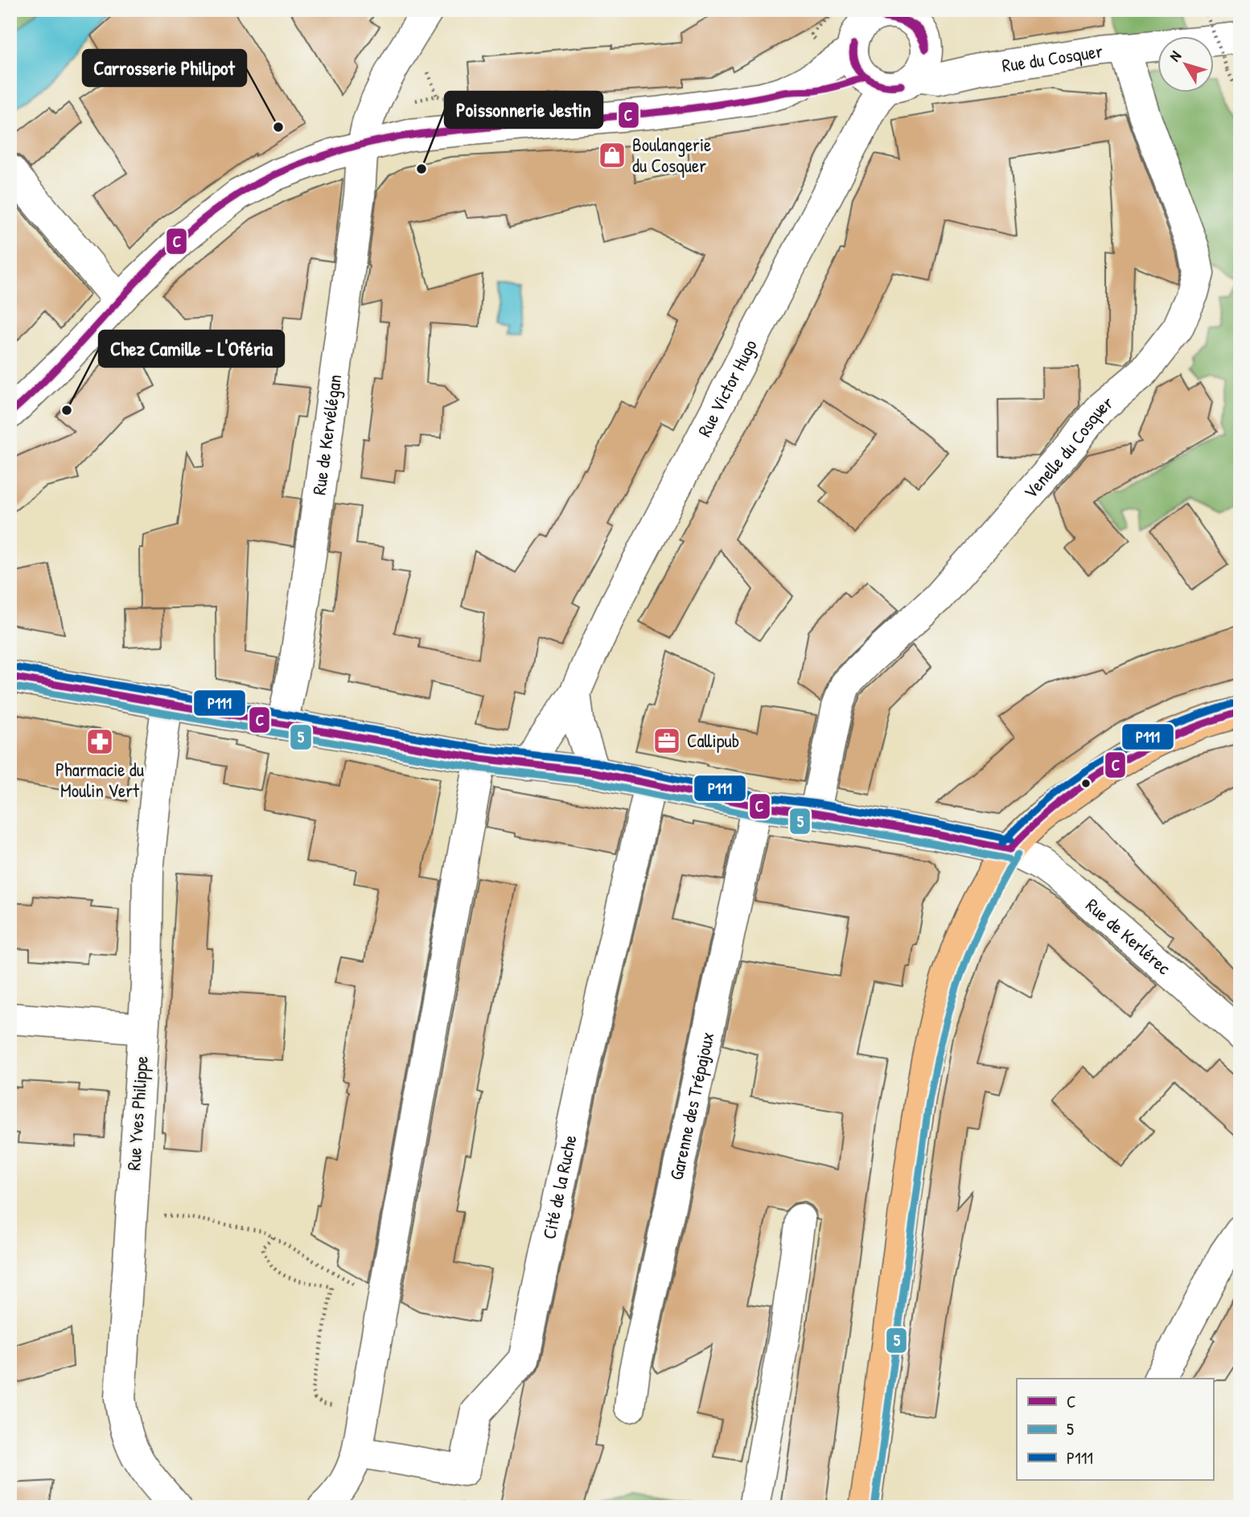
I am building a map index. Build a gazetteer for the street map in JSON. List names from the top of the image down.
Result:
{
  "streets": {
    "street": [
      "Rue du Cosquer",
      "Rue Victor Hugo",
      "Rue de Kervélégan",
      "Venelle du Cosquer",
      "Rue de Kerlérec",
      "Garenne des Trépajoux",
      "Rue Yves Philippe",
      "Cité de la Ruche"
    ]
  },
  "crossings": [
    ["Rue du Cosquer", "Rue Victor Hugo"],
    ["Rue du Cosquer", "Venelle du Cosquer"]
  ],
  "places": {
    "other": ["Carrosserie Philipot", "Poissonnerie Jestin", "Chez Camille - L'Oféria"],
    "shop": ["Boulangerie du Cosquer"],
    "office": ["Callipub"],
    "pharmacy": ["Pharmacie du Moulin Vert"]
  },
  "lines": ["transit line C", "transit line P111", "transit line 5"],
  "legend": ["C", "5", "P111"],
  "north": "top left"
}
